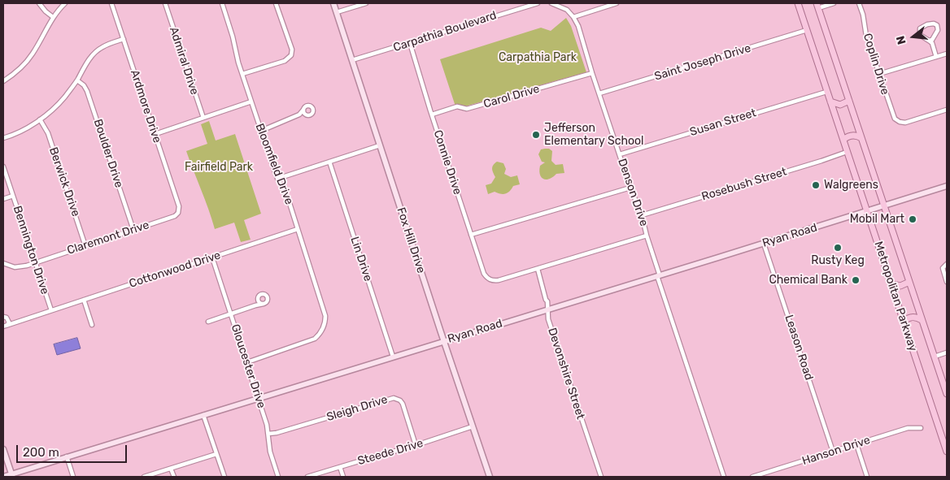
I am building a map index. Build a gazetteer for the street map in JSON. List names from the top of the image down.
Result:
{
  "streets": {
    "main road": ["Ryan Road", "Fox Hill Drive", "Metropolitan Parkway"],
    "street": [
      "Carpathia Boulevard",
      "Admiral Drive",
      "Saint Joseph Drive",
      "Coplin Drive",
      "Carol Drive",
      "Ardmore Drive",
      "Susan Street",
      "Boulder Drive",
      "Connie Drive",
      "Bloomfield Drive",
      "Berwick Drive",
      "Rosebush Street",
      "Denson Drive",
      "Claremont Drive",
      "Bennington Drive",
      "Lin Drive",
      "Cottonwood Drive",
      "Leason Road",
      "Gloucester Drive",
      "Devonshire Street",
      "Sleigh Drive",
      "Hanson Drive",
      "Steede Drive"
    ]
  },
  "crossings": [
    ["Carpathia Boulevard", "Connie Drive"],
    ["Carpathia Boulevard", "Fox Hill Drive"],
    ["Saint Joseph Drive", "Denson Drive"],
    ["Saint Joseph Drive", "Metropolitan Parkway"],
    ["Carol Drive", "Connie Drive"],
    ["Carol Drive", "Denson Drive"],
    ["Ardmore Drive", "Claremont Drive"],
    ["Susan Street", "Denson Drive"],
    ["Susan Street", "Metropolitan Parkway"],
    ["Boulder Drive", "Claremont Drive"],
    ["Connie Drive", "Devonshire Street"],
    ["Bloomfield Drive", "Cottonwood Drive"],
    ["Bloomfield Drive", "Gloucester Drive"],
    ["Berwick Drive", "Claremont Drive"],
    ["Rosebush Street", "Denson Drive"],
    ["Rosebush Street", "Metropolitan Parkway"],
    ["Denson Drive", "Ryan Road"],
    ["Ryan Road", "Fox Hill Drive"],
    ["Ryan Road", "Lin Drive"],
    ["Ryan Road", "Metropolitan Parkway"],
    ["Ryan Road", "Leason Road"],
    ["Ryan Road", "Gloucester Drive"],
    ["Ryan Road", "Devonshire Street"],
    ["Claremont Drive", "Bennington Drive"],
    ["Fox Hill Drive", "Steede Drive"],
    ["Bennington Drive", "Cottonwood Drive"],
    ["Cottonwood Drive", "Gloucester Drive"],
    ["Leason Road", "Hanson Drive"],
    ["Gloucester Drive", "Sleigh Drive"],
    ["Sleigh Drive", "Steede Drive"]
  ],
  "parks": ["Carpathia Park", "Fairfield Park"],
  "places": [
    "Jefferson Elementary School",
    "Walgreens",
    "Mobil Mart",
    "Rusty Keg",
    "Chemical Bank"
  ],
  "scale_bar": "200 m",
  "north": "left"
}
